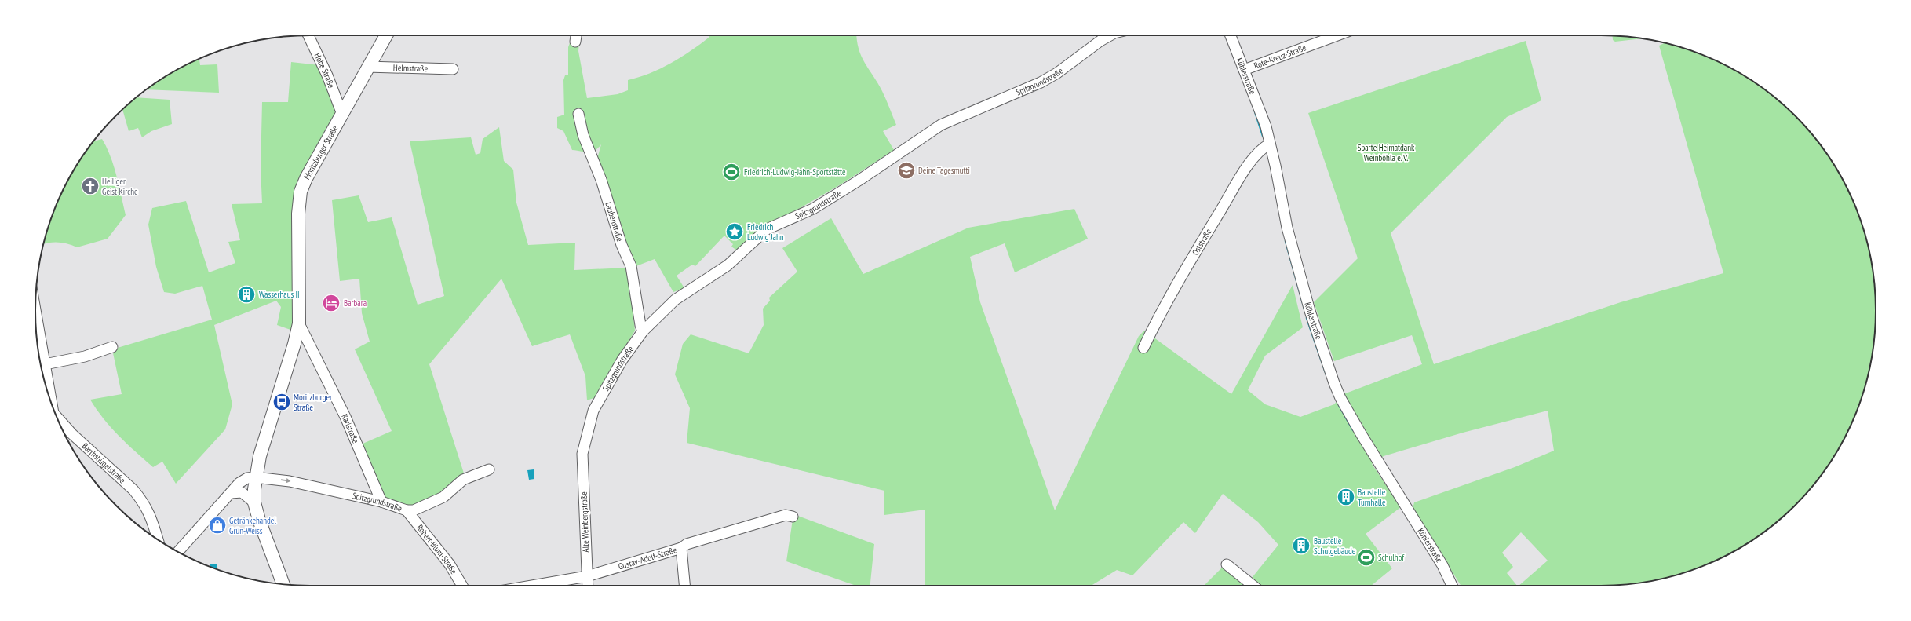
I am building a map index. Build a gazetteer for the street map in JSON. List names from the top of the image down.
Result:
{
  "streets": {
    "main road": ["Moritzburger Straße"],
    "street": [
      "Rote-Kreuz-Straße",
      "Helmstraße",
      "Hohe Straße",
      "Köhlerstraße",
      "Spitzgrundstraße",
      "Laubenstraße",
      "Oststraße",
      "Karlstraße",
      "Barthshügelstraße",
      "Alte Weinbergstraße",
      "Robert-Blum-Straße",
      "Gustav-Adolf-Straße"
    ]
  },
  "crossings": [
    ["Rote-Kreuz-Straße", "Köhlerstraße"],
    ["Helmstraße", "Moritzburger Straße"],
    ["Hohe Straße", "Moritzburger Straße"],
    ["Köhlerstraße", "Oststraße"],
    ["Spitzgrundstraße", "Moritzburger Straße"],
    ["Spitzgrundstraße", "Laubenstraße"],
    ["Spitzgrundstraße", "Karlstraße"],
    ["Spitzgrundstraße", "Alte Weinbergstraße"],
    ["Spitzgrundstraße", "Robert-Blum-Straße"],
    ["Moritzburger Straße", "Karlstraße"],
    ["Alte Weinbergstraße", "Gustav-Adolf-Straße"]
  ],
  "parks": ["Sparte Heimatdank Weinböhla e. V."],
  "places": {
    "school or university": ["Deine Tagesmutti"],
    "sports": ["Friedrich-Ludwig-Jahn-Sportstätte", "Schulhof"],
    "church": ["Heiliger Geist Kirche"],
    "place": ["Friedrich Ludwig Jahn"],
    "building": ["Wasserhaus II", "Baustelle Turnhalle", "Baustelle Schulgebäude"],
    "hotel": ["Barbara"],
    "bus stop": ["Moritzburger Straße"],
    "shop": ["Getränkehandel Grün-Weiss"]
  }
}
